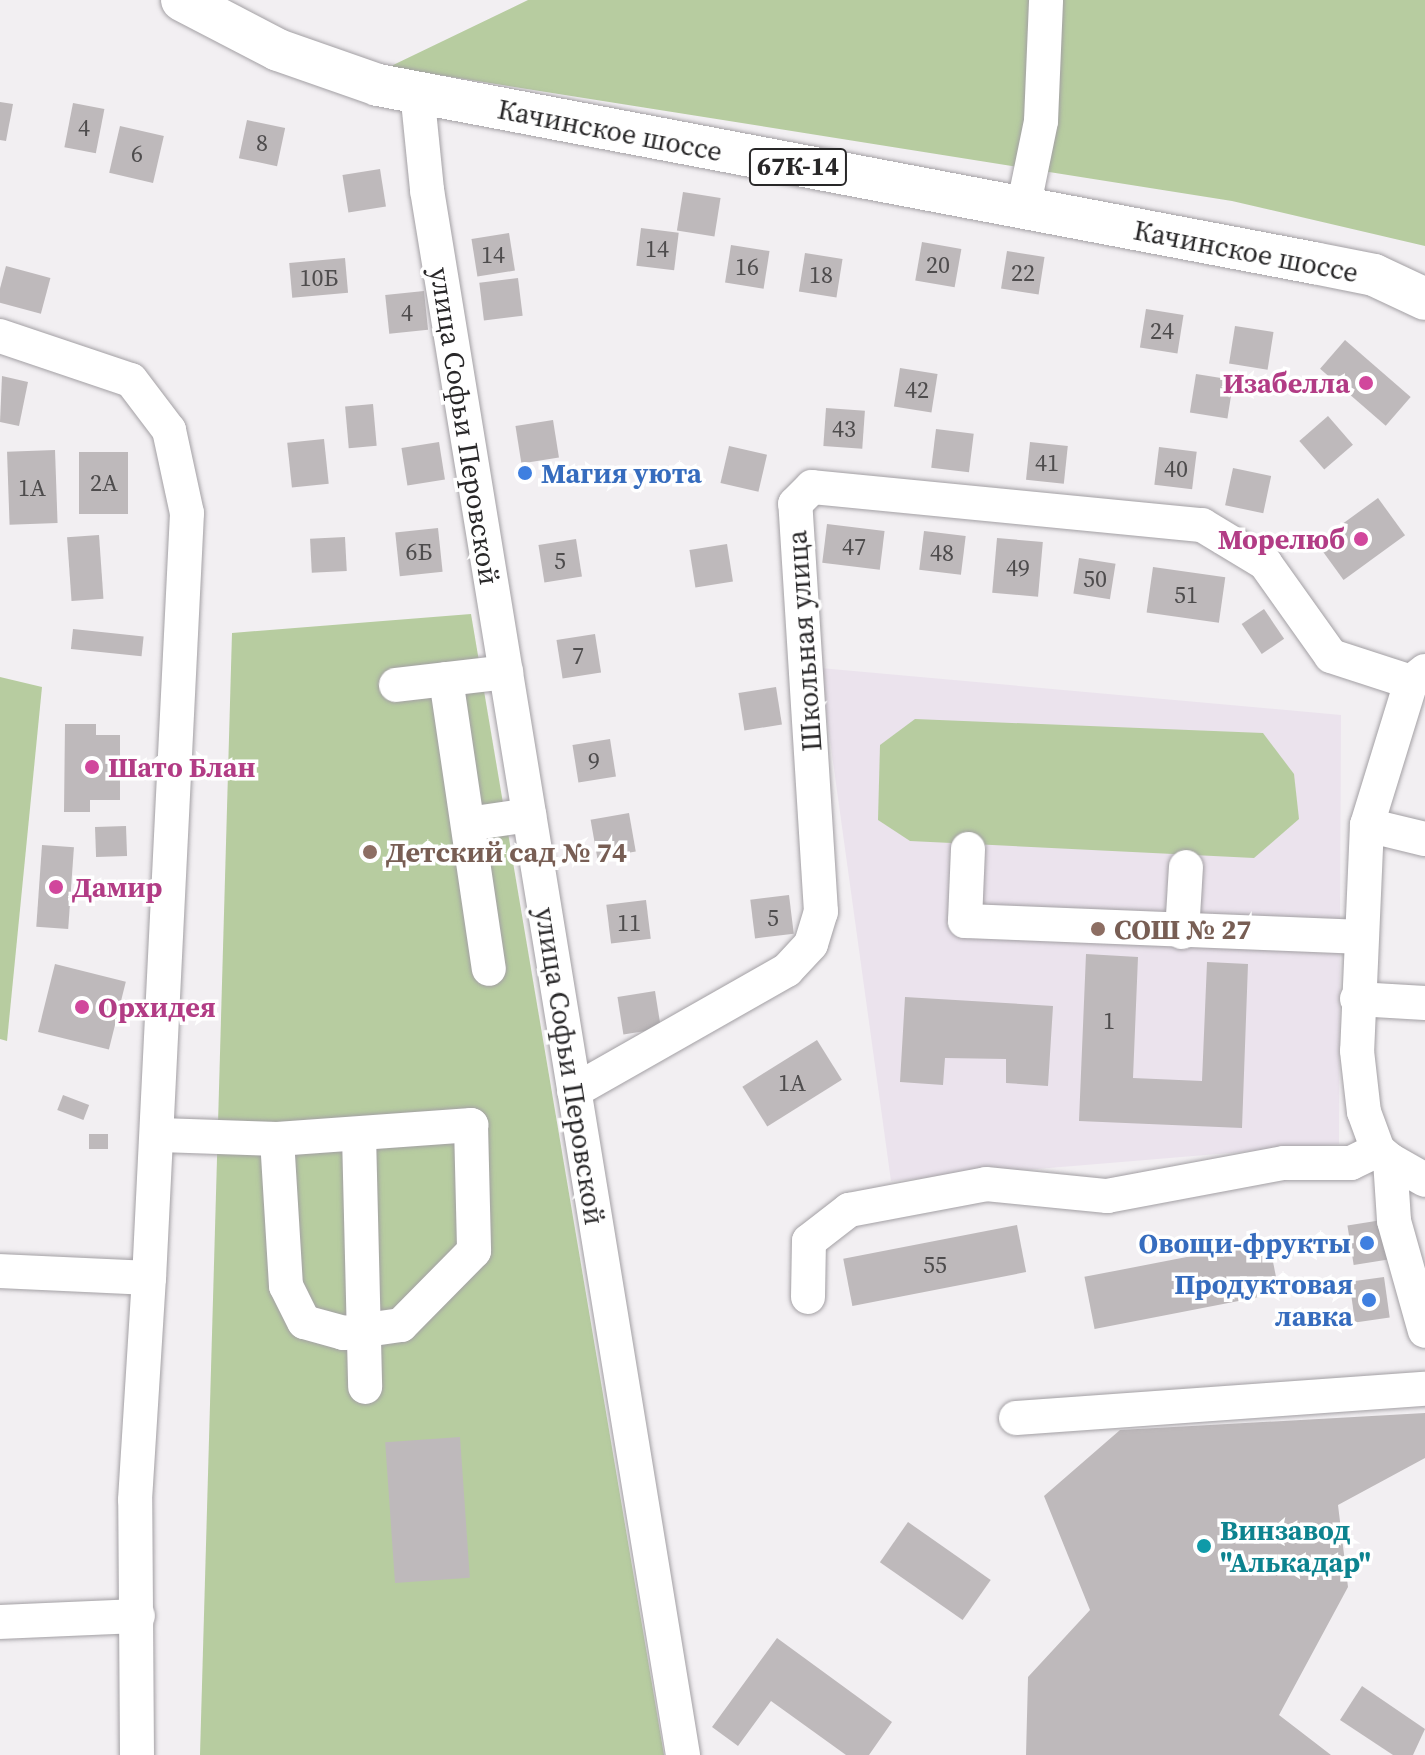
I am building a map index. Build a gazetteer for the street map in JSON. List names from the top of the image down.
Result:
{
  "streets": {
    "main road": ["Качинское шоссе", "67К-14"],
    "street": ["улица Софьи Перовской", "Школьная улица"]
  },
  "crossings": [
    ["Качинское шоссе", "улица Софьи Перовской"],
    ["улица Софьи Перовской", "Школьная улица"]
  ],
  "places": [
    "Изабелла",
    "Магия уюта",
    "Морелюб",
    "Шато Блан",
    "Детский сад № 74",
    "Дамир",
    "СОШ № 27",
    "Орхидея",
    "Овощи-фрукты",
    "Продуктовая лавка",
    "Винзавод \"Алькадар\""
  ],
  "house_numbers": [
    "4",
    "8",
    "6",
    "14",
    "14",
    "20",
    "16",
    "22",
    "18",
    "10Б",
    "4",
    "24",
    "42",
    "43",
    "41",
    "40",
    "2А",
    "1А",
    "47",
    "6Б",
    "48",
    "5",
    "49",
    "50",
    "51",
    "7",
    "9",
    "5",
    "11",
    "1",
    "1А",
    "55"
  ]
}
